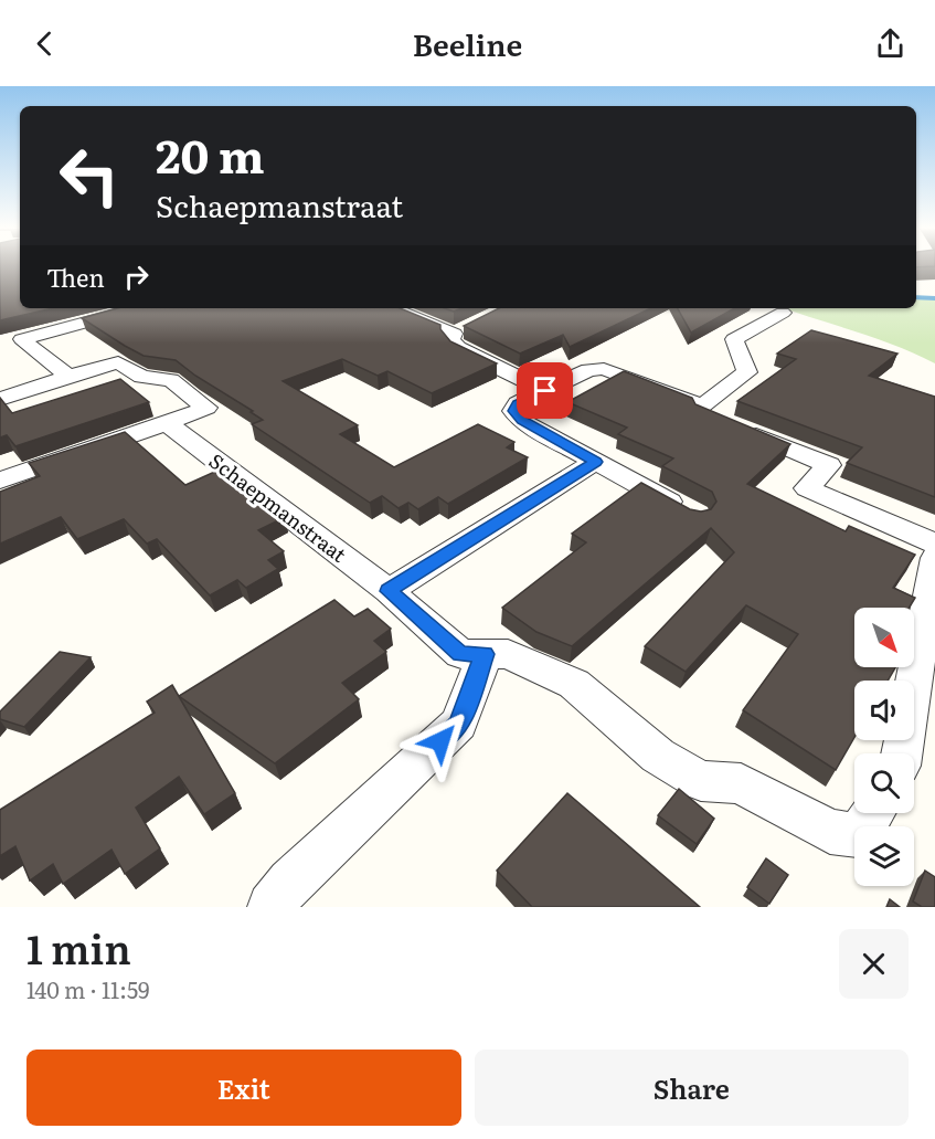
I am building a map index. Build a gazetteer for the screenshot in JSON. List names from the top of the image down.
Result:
{
  "streets": {
    "street": ["Schaepmanstraat"]
  },
  "north": "bottom right",
  "page": {
    "header": "Beeline",
    "turn": ["20 m", "Schaepmanstraat"],
    "then": "Then",
    "heading": ["1 min", "140 m · 11:59"],
    "buttons": ["Exit", "Share"]
  }
}
